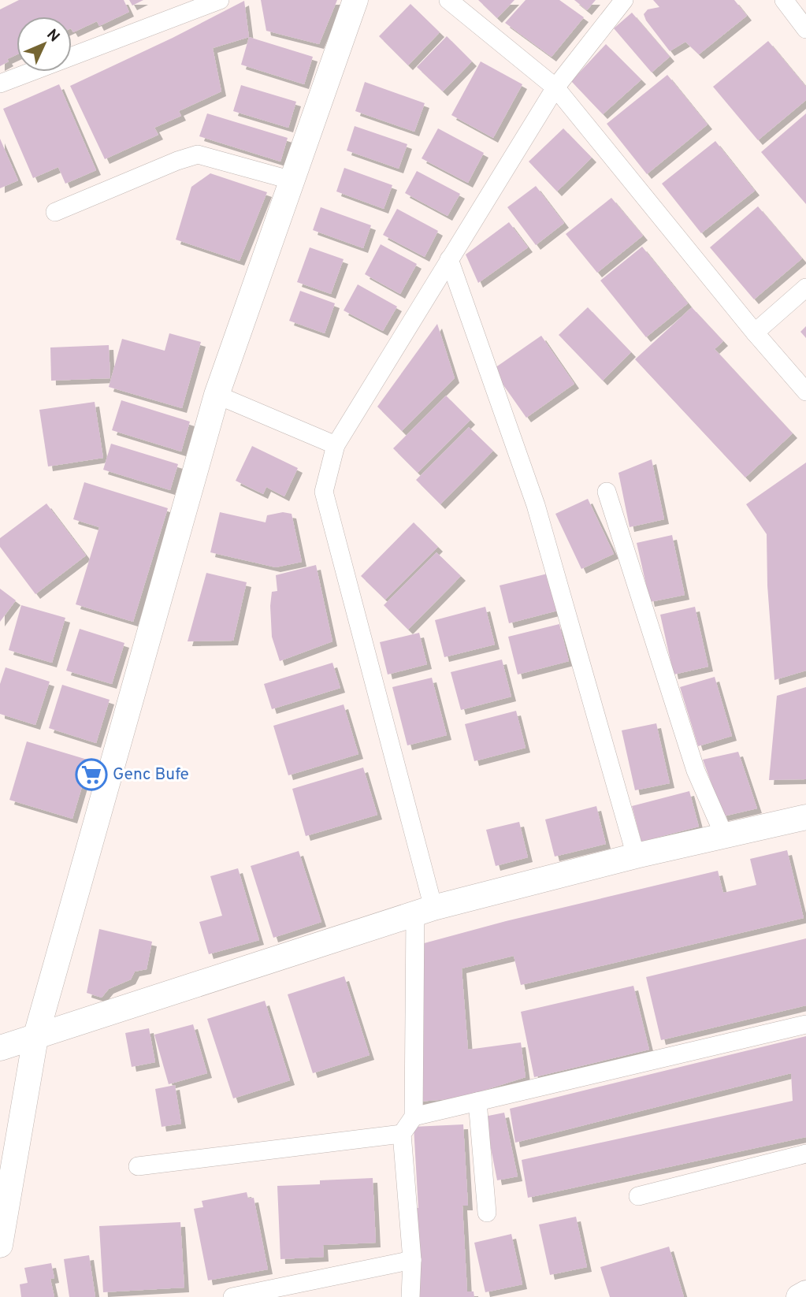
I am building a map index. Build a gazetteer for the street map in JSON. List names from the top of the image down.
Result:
{
  "places": {
    "supermarket": ["Genc Bufe"]
  },
  "north": "top right"
}
